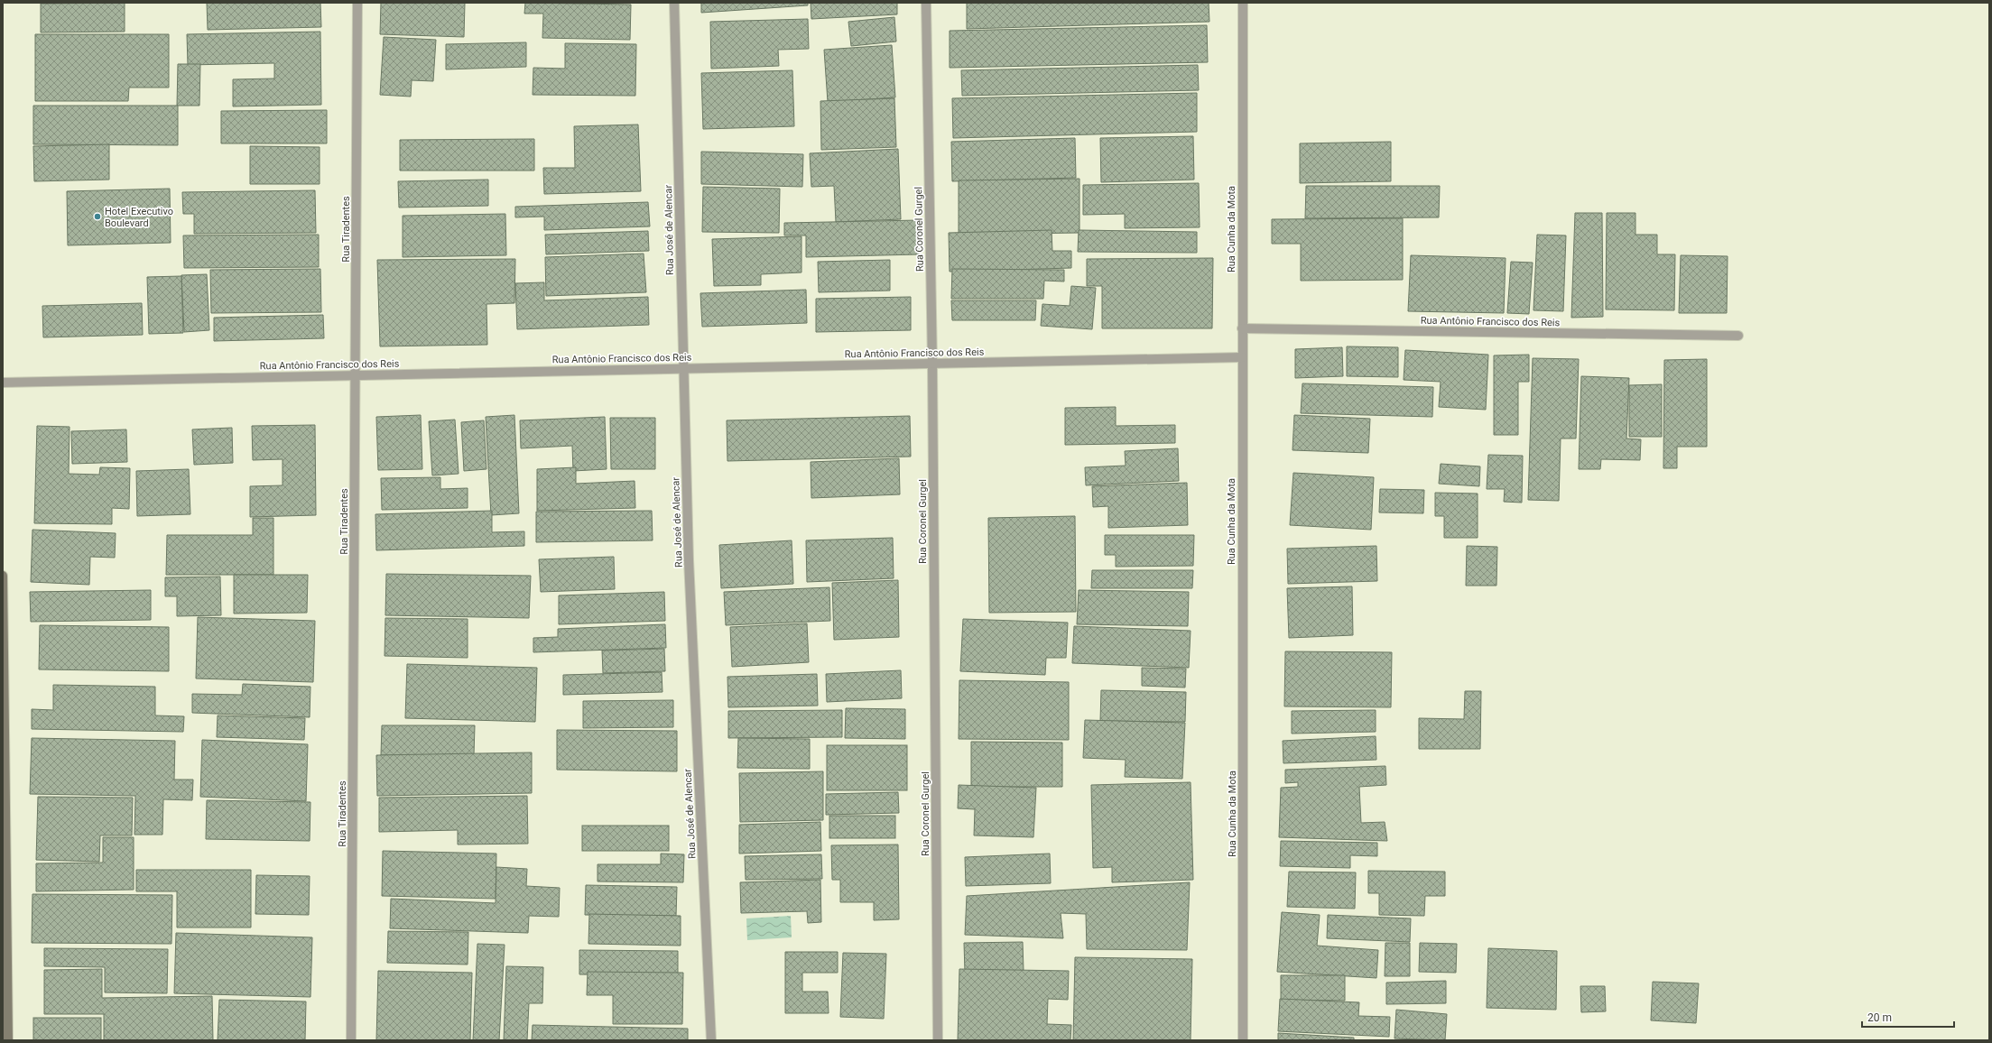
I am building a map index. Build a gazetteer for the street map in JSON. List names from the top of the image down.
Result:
{
  "streets": {
    "street": [
      "Rua Tiradentes",
      "Rua Coronel Gurgel",
      "Rua Cunha da Mota",
      "Rua José de Alencar",
      "Rua Antônio Francisco dos Reis"
    ]
  },
  "crossings": [
    ["Rua Tiradentes", "Rua Antônio Francisco dos Reis"],
    ["Rua Coronel Gurgel", "Rua Antônio Francisco dos Reis"],
    ["Rua Cunha da Mota", "Rua Antônio Francisco dos Reis"],
    ["Rua José de Alencar", "Rua Antônio Francisco dos Reis"]
  ],
  "places": ["Hotel Executivo Boulevard"],
  "scale_bar": "20 m"
}
